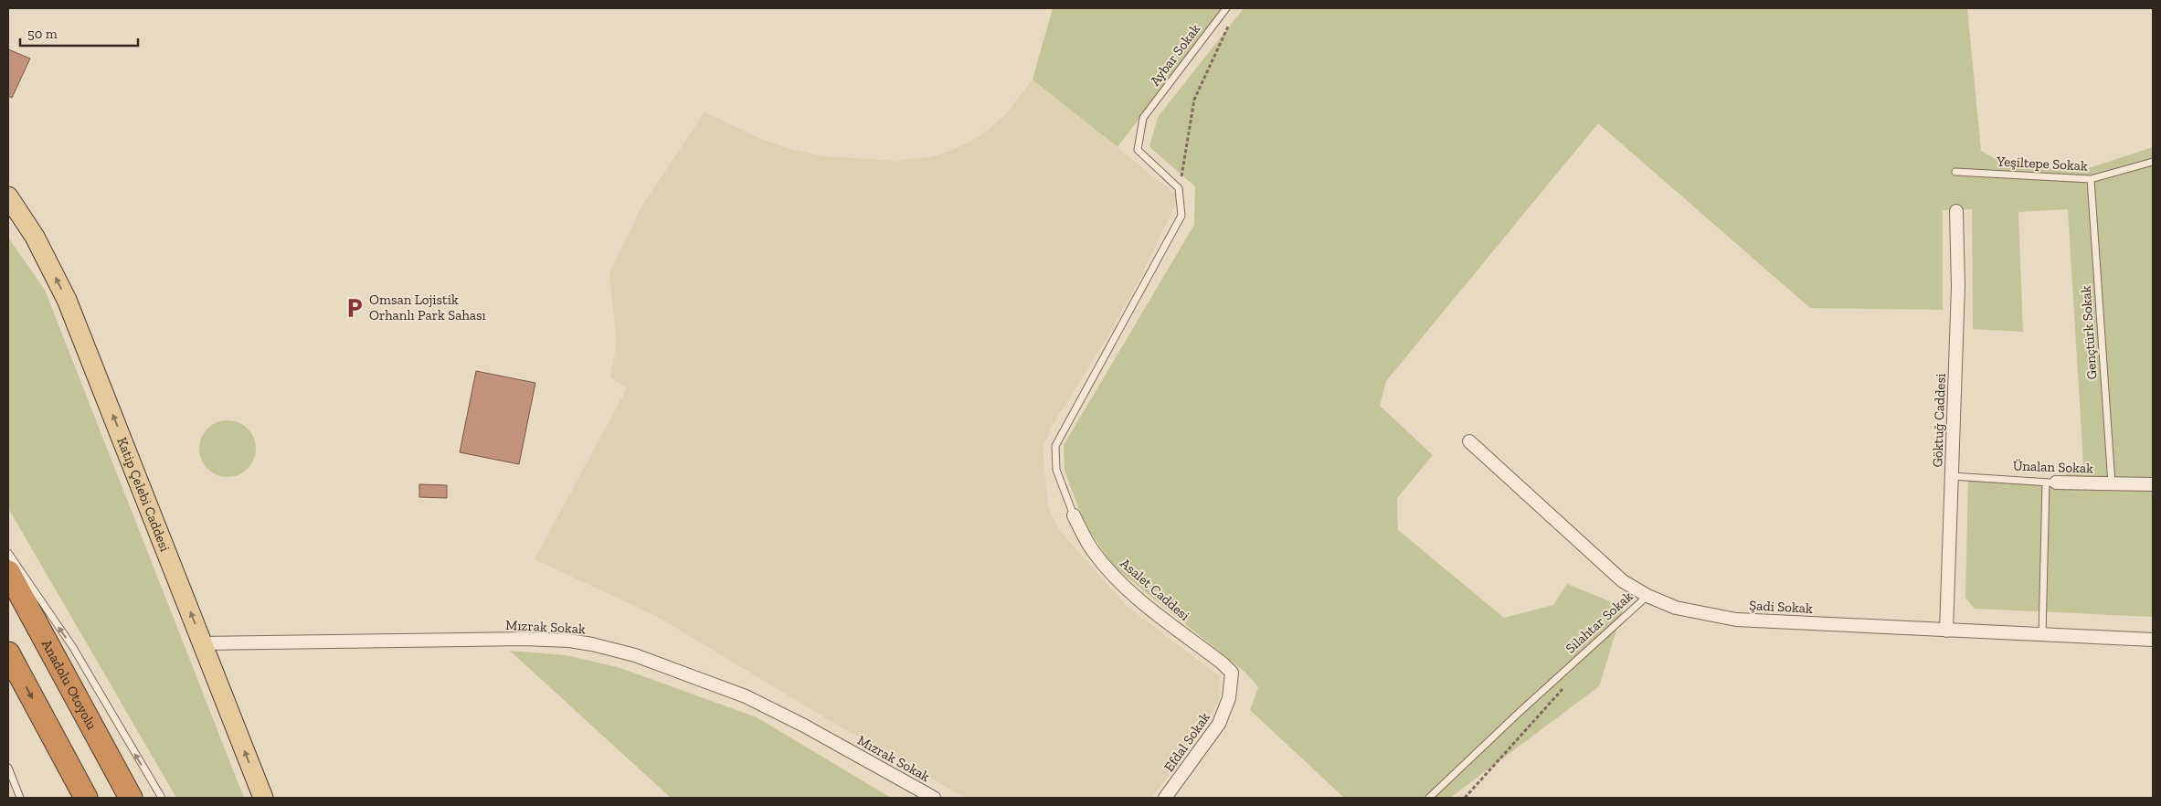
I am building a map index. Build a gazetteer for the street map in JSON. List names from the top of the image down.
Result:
{
  "streets": {
    "highway": ["Anadolu Otoyolu"],
    "main road": ["Katip Çelebi Caddesi"],
    "street": [
      "Göktuğ Caddesi",
      "Ünalan Sokak",
      "Asalet Caddesi",
      "Şadi Sokak",
      "Mızrak Sokak",
      "Efdal Sokak"
    ],
    "lane": [
      "Aybar Sokak",
      "Yeşiltepe Sokak",
      "Gençtürk Sokak",
      "Silahtar Sokak"
    ]
  },
  "crossings": [
    ["Yeşiltepe Sokak", "Gençtürk Sokak"],
    ["Gençtürk Sokak", "Ünalan Sokak"],
    ["Göktuğ Caddesi", "Ünalan Sokak"],
    ["Göktuğ Caddesi", "Şadi Sokak"],
    ["Katip Çelebi Caddesi", "Mızrak Sokak"],
    ["Asalet Caddesi", "Efdal Sokak"],
    ["Şadi Sokak", "Silahtar Sokak"]
  ],
  "one_way": ["Katip Çelebi Caddesi"],
  "places": {
    "parking": ["Omsan Lojistik Orhanlı Park Sahası"]
  },
  "scale_bar": "50 m"
}
